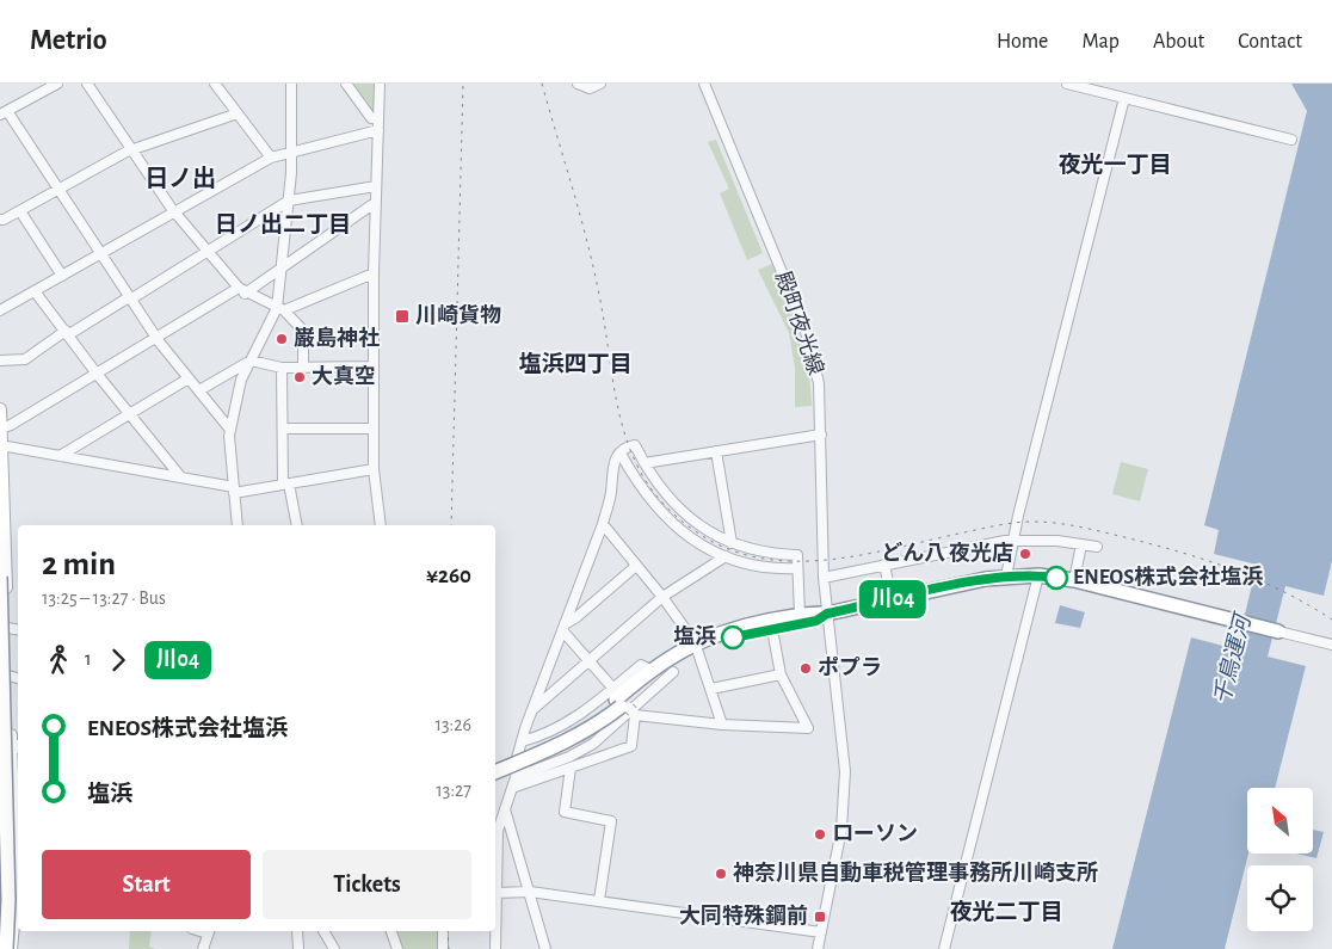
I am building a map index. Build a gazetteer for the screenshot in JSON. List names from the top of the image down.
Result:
{
  "streets": {
    "street": ["殿町夜光線"]
  },
  "districts": [
    "夜光一丁目",
    "日ノ出",
    "日ノ出二丁目",
    "塩浜四丁目",
    "夜光二丁目"
  ],
  "water": ["千鳥運河"],
  "places": {
    "transit": ["川崎貨物", "大同特殊鋼前"],
    "other": [
      "巌島神社",
      "大真空",
      "どん八 夜光店",
      "ENEOS株式会社塩浜",
      "塩浜",
      "ポプラ",
      "ローソン",
      "神奈川県自動車税管理事務所川崎支所"
    ]
  },
  "lines": ["bus line 川04"],
  "north": "top left",
  "page": {
    "header": "Metrio",
    "nav": [
      "Home",
      "Map",
      "About",
      "Contact"
    ],
    "on_map": "川04",
    "heading": ["2 min", "13:25 – 13:27 · Bus", "¥260"],
    "legs": ["1", "川04"],
    "list": [
      {
        "name": "ENEOS株式会社塩浜",
        "value": "13:26"
      },
      {
        "name": "塩浜",
        "value": "13:27"
      }
    ],
    "buttons": ["Start", "Tickets"]
  }
}
